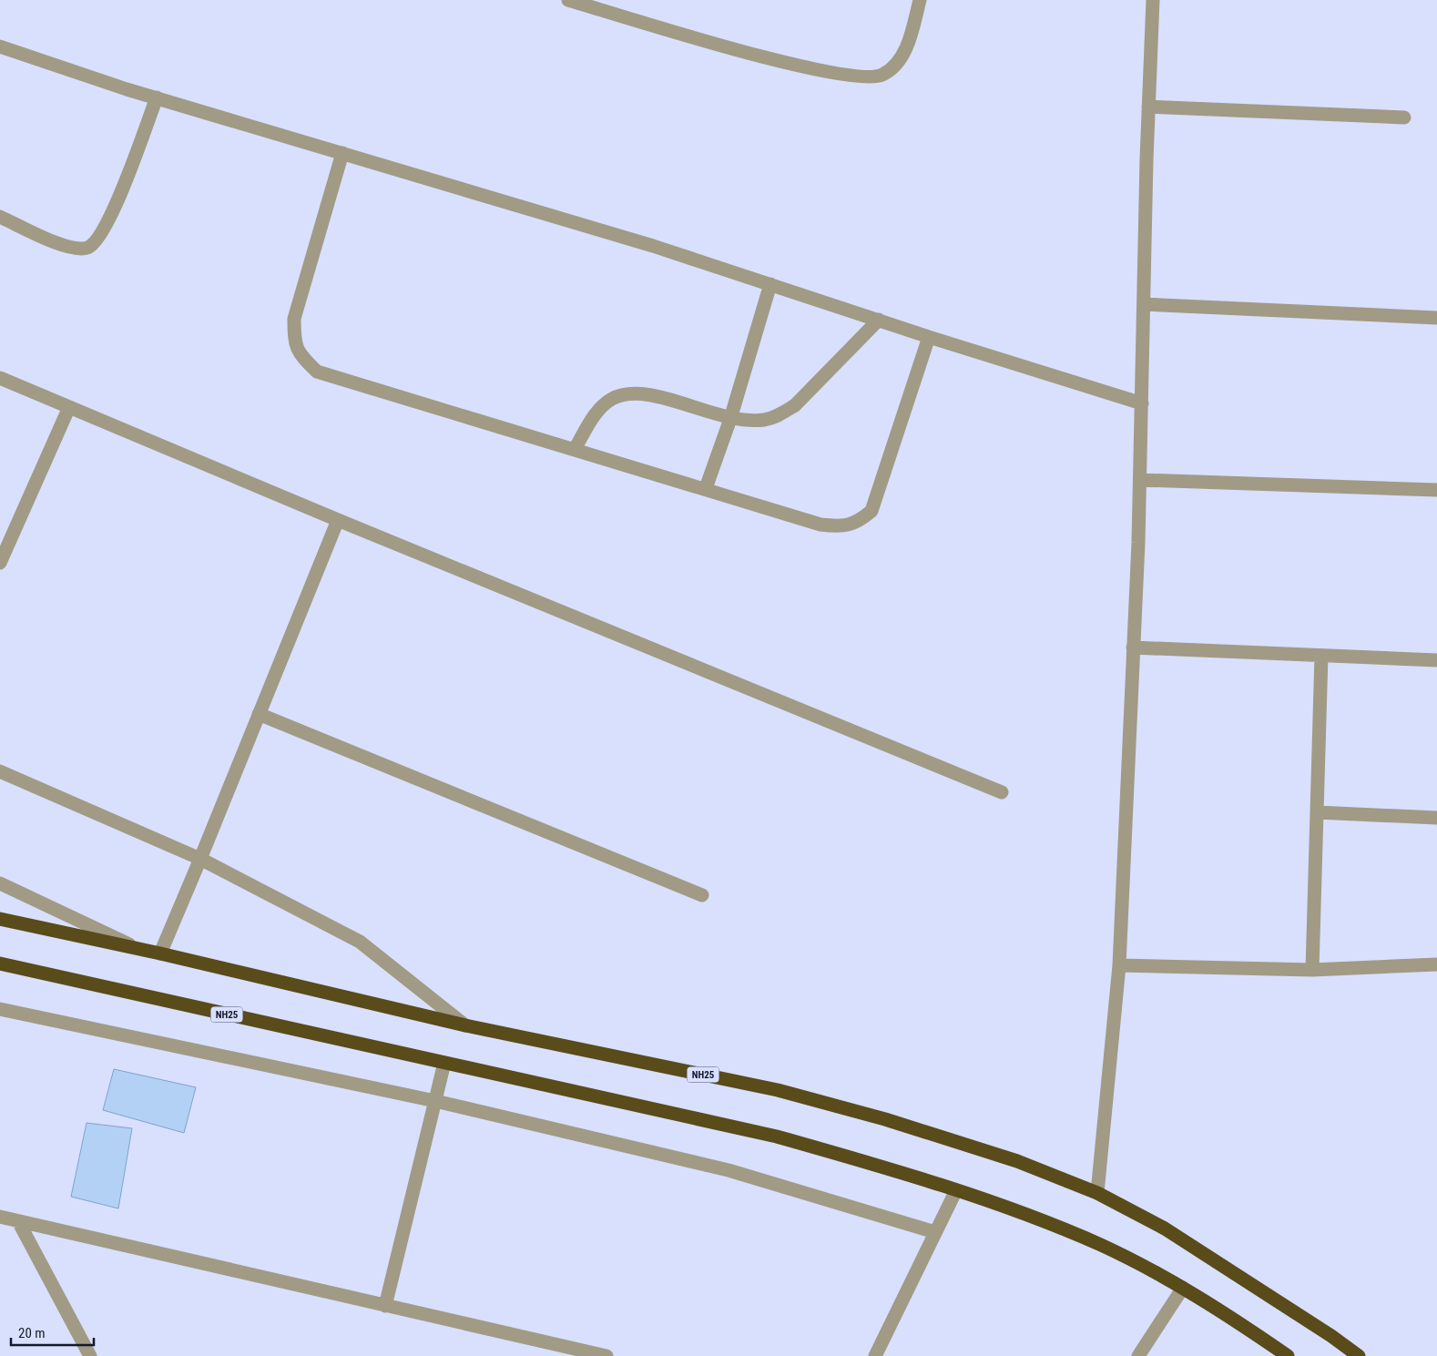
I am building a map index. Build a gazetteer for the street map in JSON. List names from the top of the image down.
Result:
{
  "streets": {
    "highway": ["NH25"]
  },
  "scale_bar": "20 m"
}
